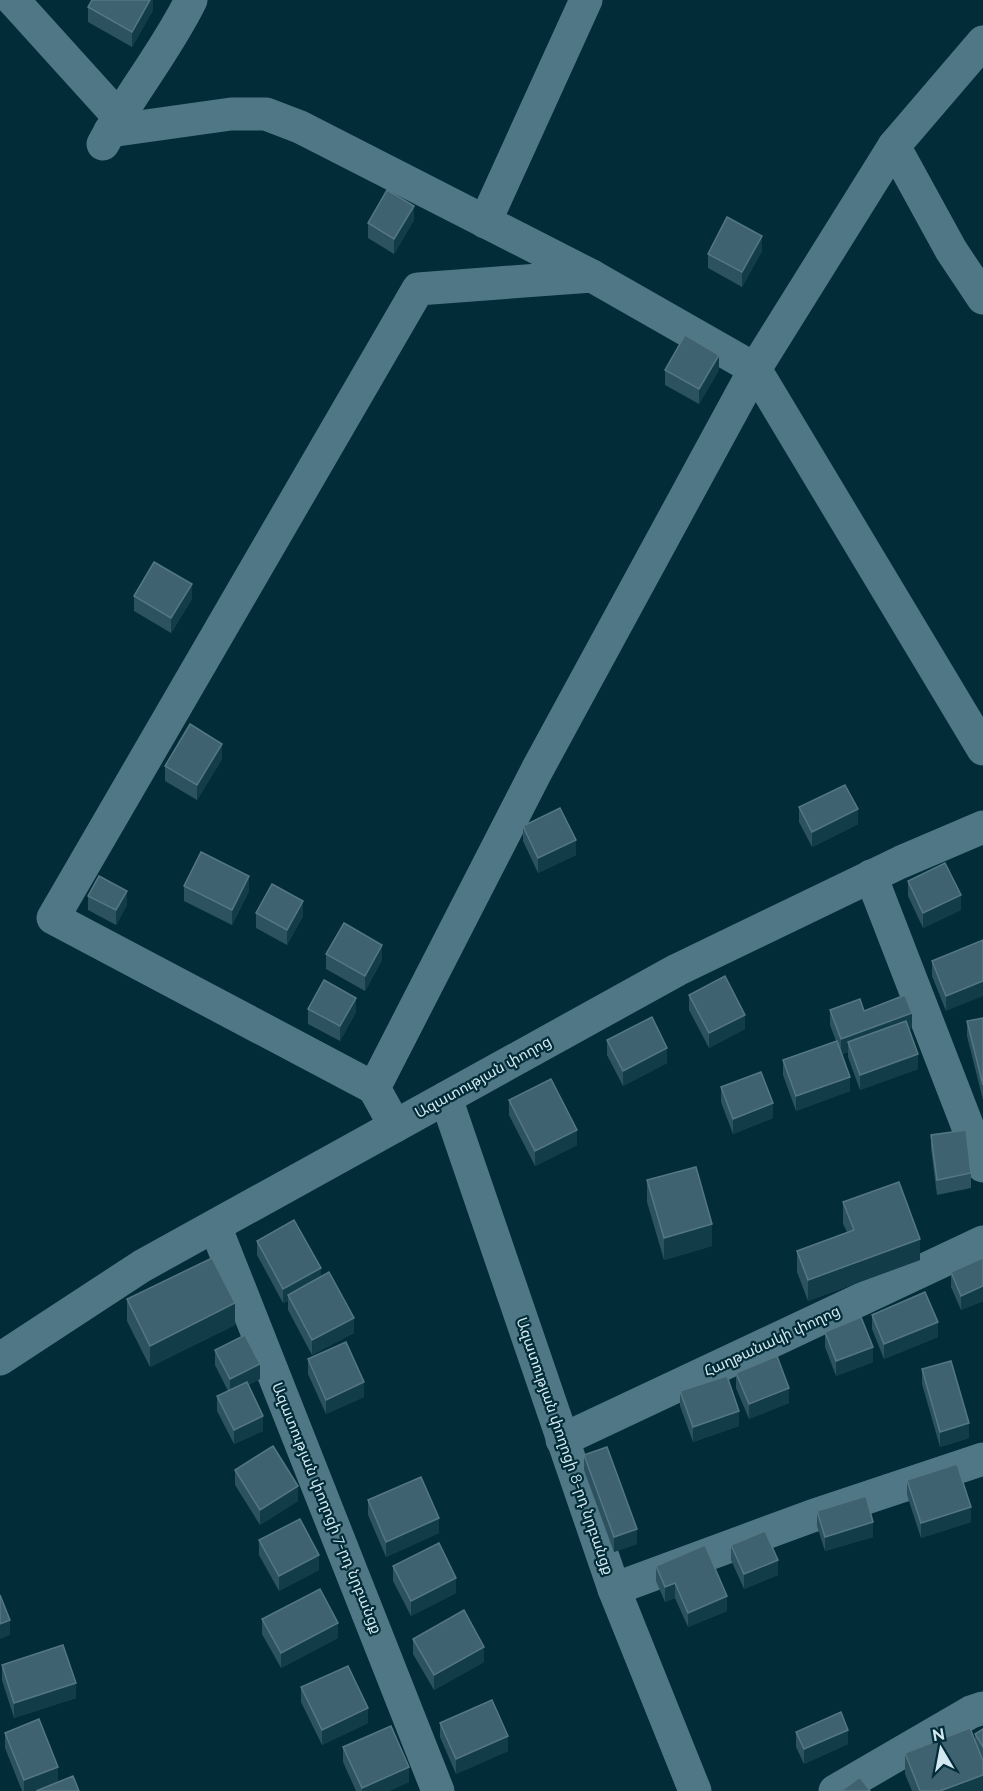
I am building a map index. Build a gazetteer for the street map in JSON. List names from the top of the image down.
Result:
{
  "streets": {
    "street": [
      "Ազատության փողոց",
      "Հաղթանակի փողոց",
      "Ազատության փողոցի 8-րդ նրբանցք",
      "Ազատության փողոցի 7-րդ նրբանցք"
    ]
  },
  "crossings": [
    ["Ազատության փողոց", "Ազատության փողոցի 8-րդ նրբանցք"],
    ["Ազատության փողոց", "Ազատության փողոցի 7-րդ նրբանցք"],
    ["Հաղթանակի փողոց", "Ազատության փողոցի 8-րդ նրբանցք"]
  ],
  "north": "top"
}
